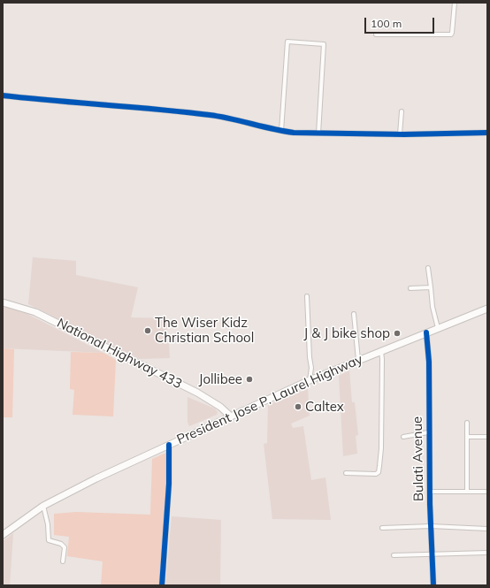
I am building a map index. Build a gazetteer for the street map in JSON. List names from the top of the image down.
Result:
{
  "streets": {
    "main road": ["National Highway 433", "President Jose P. Laurel Highway"],
    "street": ["Bulati Avenue"]
  },
  "crossings": [
    ["National Highway 433", "President Jose P. Laurel Highway"],
    ["President Jose P. Laurel Highway", "Bulati Avenue"]
  ],
  "places": [
    "The Wiser Kidz Christian School",
    "J & J bike shop",
    "Jollibee",
    "Caltex"
  ],
  "scale_bar": "100 m"
}
